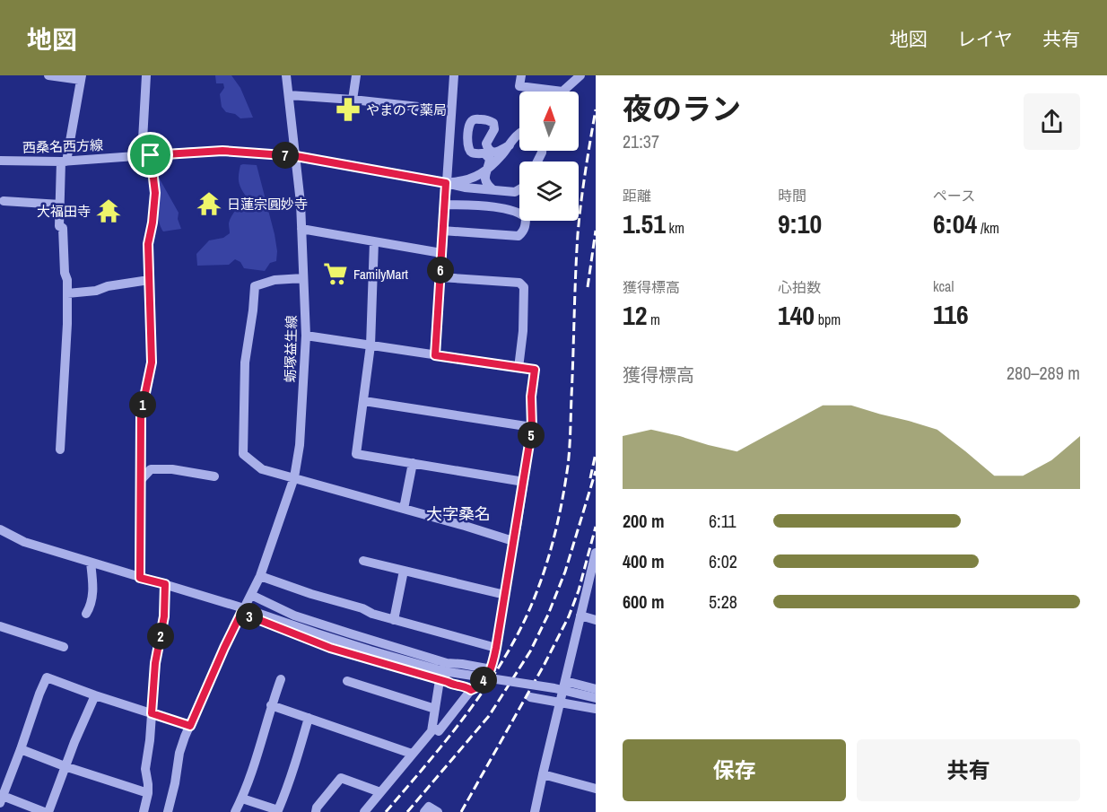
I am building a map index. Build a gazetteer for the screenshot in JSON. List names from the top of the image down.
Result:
{
  "streets": {
    "street": ["西桑名西方線", "蛎塚益生線"]
  },
  "crossings": [
    ["西桑名西方線", "蛎塚益生線"]
  ],
  "districts": ["大字桑名"],
  "places": {
    "pharmacy": ["やまのて薬局"],
    "temple": ["日蓮宗圓妙寺", "大福田寺"],
    "supermarket": ["FamilyMart"]
  },
  "north": "top",
  "page": {
    "header": "地図",
    "nav": ["地図", "レイヤ", "共有"],
    "heading": ["夜のラン", "21:37"],
    "pins": [
      "7",
      "6",
      "1",
      "5",
      "3",
      "2",
      "4"
    ],
    "stats": [
      ["距離", "1.51 km"],
      ["時間", "9:10"],
      ["ペース", "6:04 /km"],
      ["獲得標高", "12 m"],
      ["心拍数", "140 bpm"],
      ["kcal", "116"]
    ],
    "chart": ["獲得標高", "280–289 m"],
    "list": [
      {
        "name": "200 m",
        "note": "6:11"
      },
      {
        "name": "400 m",
        "note": "6:02"
      },
      {
        "name": "600 m",
        "note": "5:28"
      }
    ],
    "buttons": ["保存", "共有"]
  }
}
